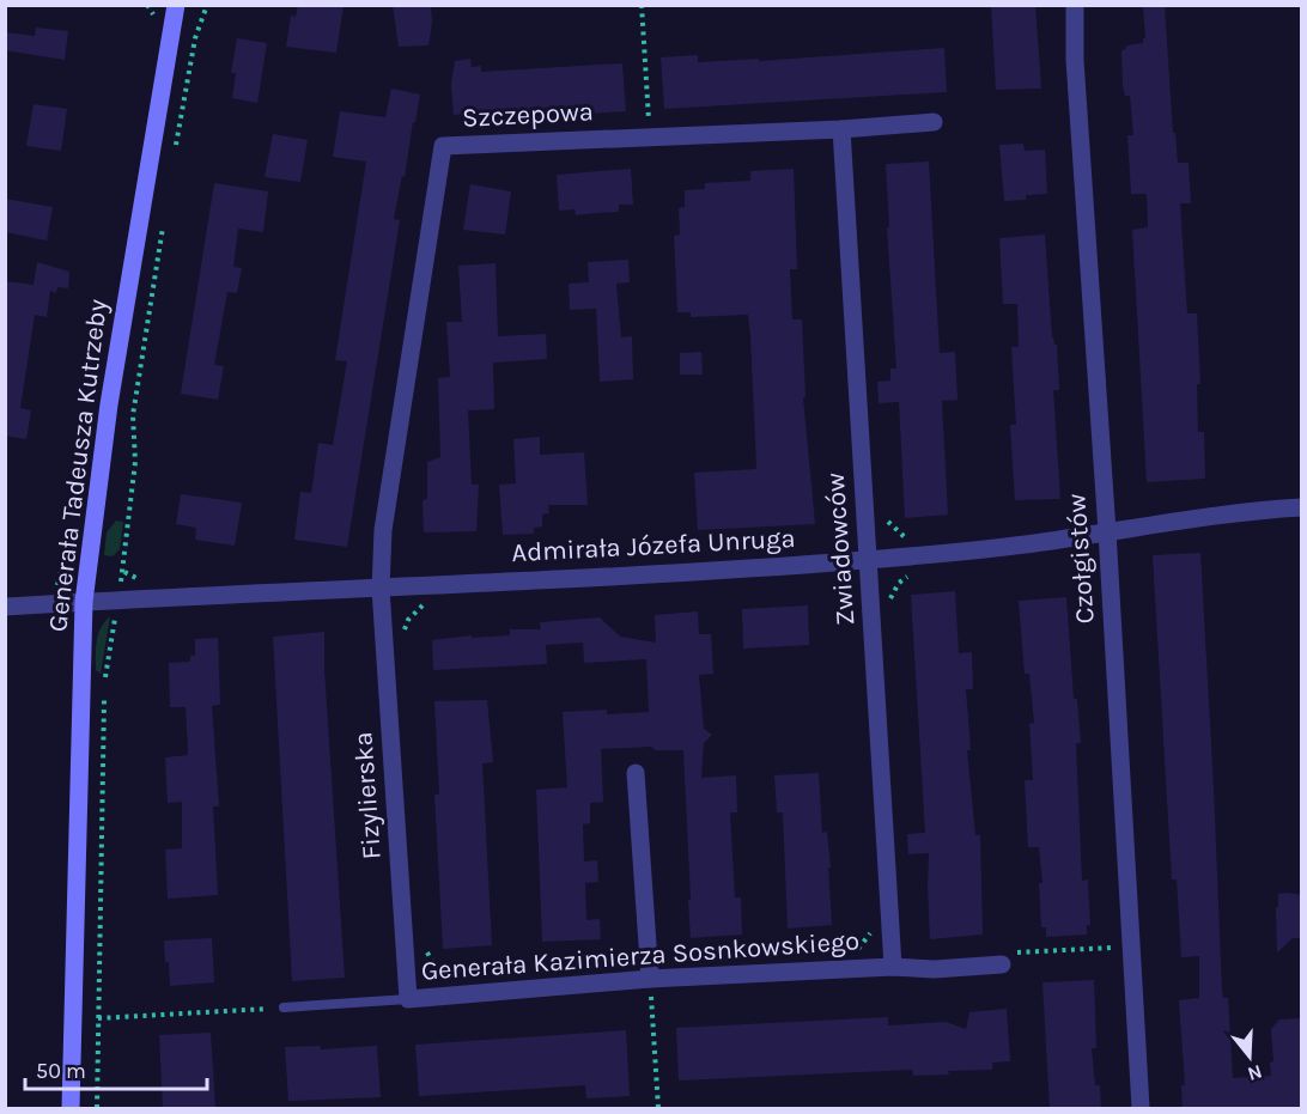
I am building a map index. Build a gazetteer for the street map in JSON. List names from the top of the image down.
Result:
{
  "streets": {
    "street": [
      "Szczepowa",
      "Generała Tadeusza Kutrzeby",
      "Admirała Józefa Unruga",
      "Zwiadowców",
      "Czołgistów",
      "Fizylierska",
      "Generała Kazimierza Sosnkowskiego"
    ]
  },
  "crossings": [
    ["Szczepowa", "Admirała Józefa Unruga"],
    ["Szczepowa", "Zwiadowców"],
    ["Szczepowa", "Fizylierska"],
    ["Generała Tadeusza Kutrzeby", "Admirała Józefa Unruga"],
    ["Admirała Józefa Unruga", "Zwiadowców"],
    ["Admirała Józefa Unruga", "Czołgistów"],
    ["Admirała Józefa Unruga", "Fizylierska"],
    ["Zwiadowców", "Generała Kazimierza Sosnkowskiego"],
    ["Fizylierska", "Generała Kazimierza Sosnkowskiego"]
  ],
  "scale_bar": "50 m",
  "north": "bottom"
}
